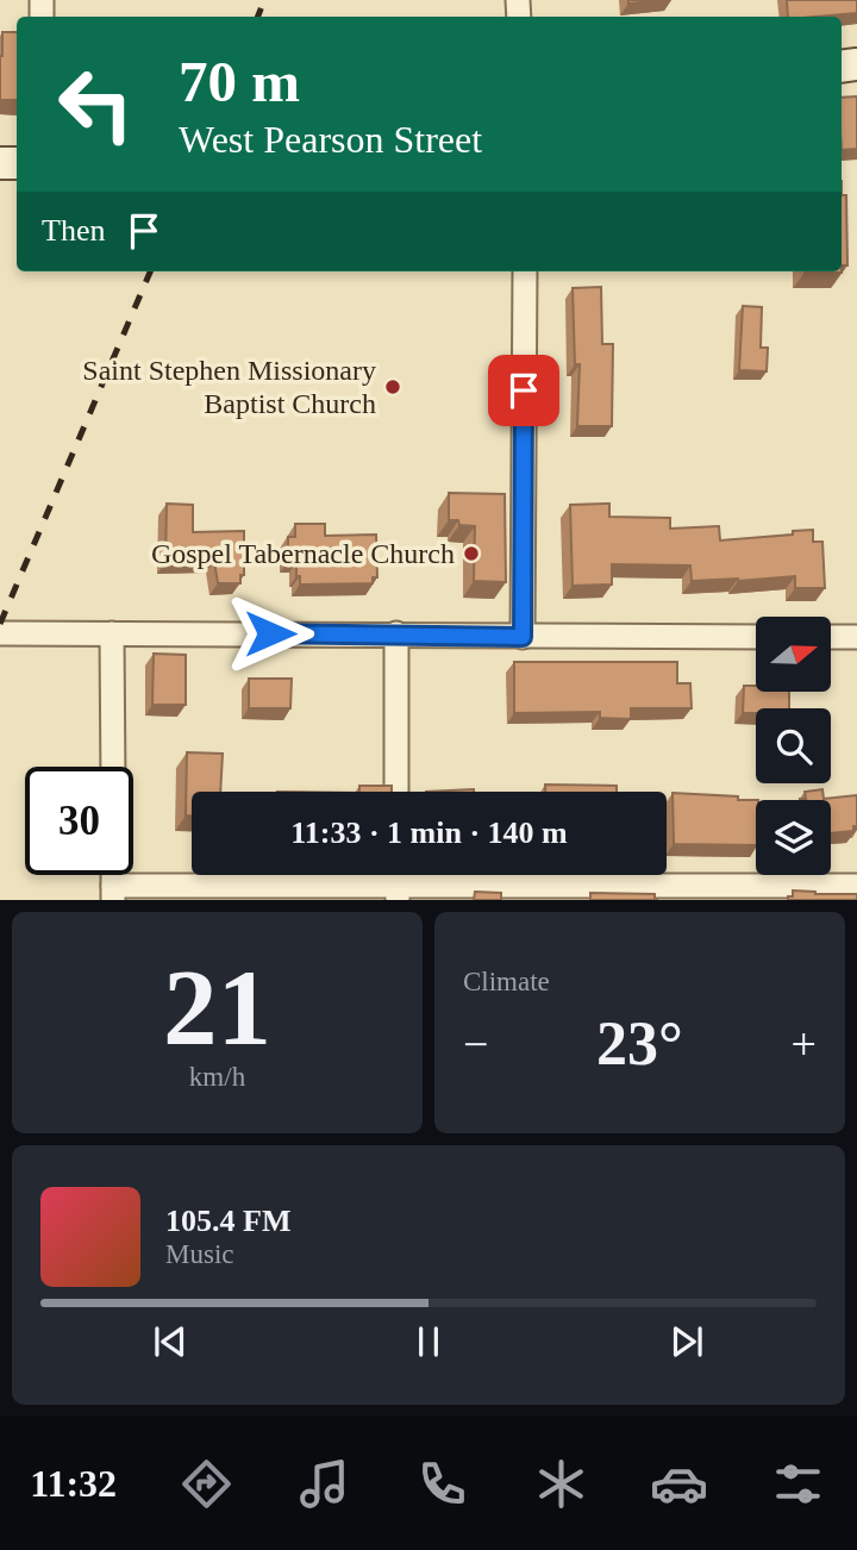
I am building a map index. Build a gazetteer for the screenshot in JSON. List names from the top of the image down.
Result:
{
  "places": ["Saint Stephen Missionary Baptist Church", "Gospel Tabernacle Church"],
  "north": "right",
  "page": {
    "turn": ["70 m", "West Pearson Street"],
    "then": "Then",
    "limit": "30",
    "trip": "11:33 · 1 min · 140 m",
    "tile": [
      ["21", "km/h"],
      "Climate"
    ],
    "heat": ["−", "23°", "+"],
    "song": ["105.4 FM", "Music"],
    "tabs": "11:32"
  }
}
